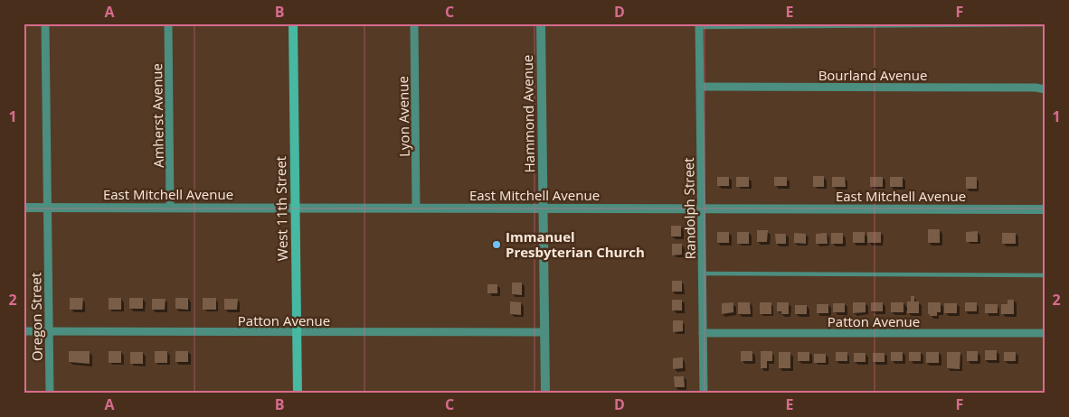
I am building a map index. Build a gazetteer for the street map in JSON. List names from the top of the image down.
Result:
{
  "streets": {
    "main road": ["West 11th Street"],
    "street": [
      "Bourland Avenue",
      "Hammond Avenue",
      "Amherst Avenue",
      "Lyon Avenue",
      "East Mitchell Avenue",
      "Randolph Street",
      "Oregon Street",
      "Patton Avenue"
    ]
  },
  "crossings": [
    ["Bourland Avenue", "Randolph Street"],
    ["Hammond Avenue", "East Mitchell Avenue"],
    ["Hammond Avenue", "Patton Avenue"],
    ["Amherst Avenue", "East Mitchell Avenue"],
    ["Lyon Avenue", "East Mitchell Avenue"],
    ["East Mitchell Avenue", "West 11th Street"],
    ["East Mitchell Avenue", "Randolph Street"],
    ["East Mitchell Avenue", "Oregon Street"],
    ["West 11th Street", "Patton Avenue"],
    ["Randolph Street", "Patton Avenue"],
    ["Oregon Street", "Patton Avenue"]
  ],
  "places": ["Immanuel Presbyterian Church"],
  "grid": {
    "columns": [
      "A",
      "B",
      "C",
      "D",
      "E",
      "F"
    ],
    "rows": ["1", "2"]
  }
}
